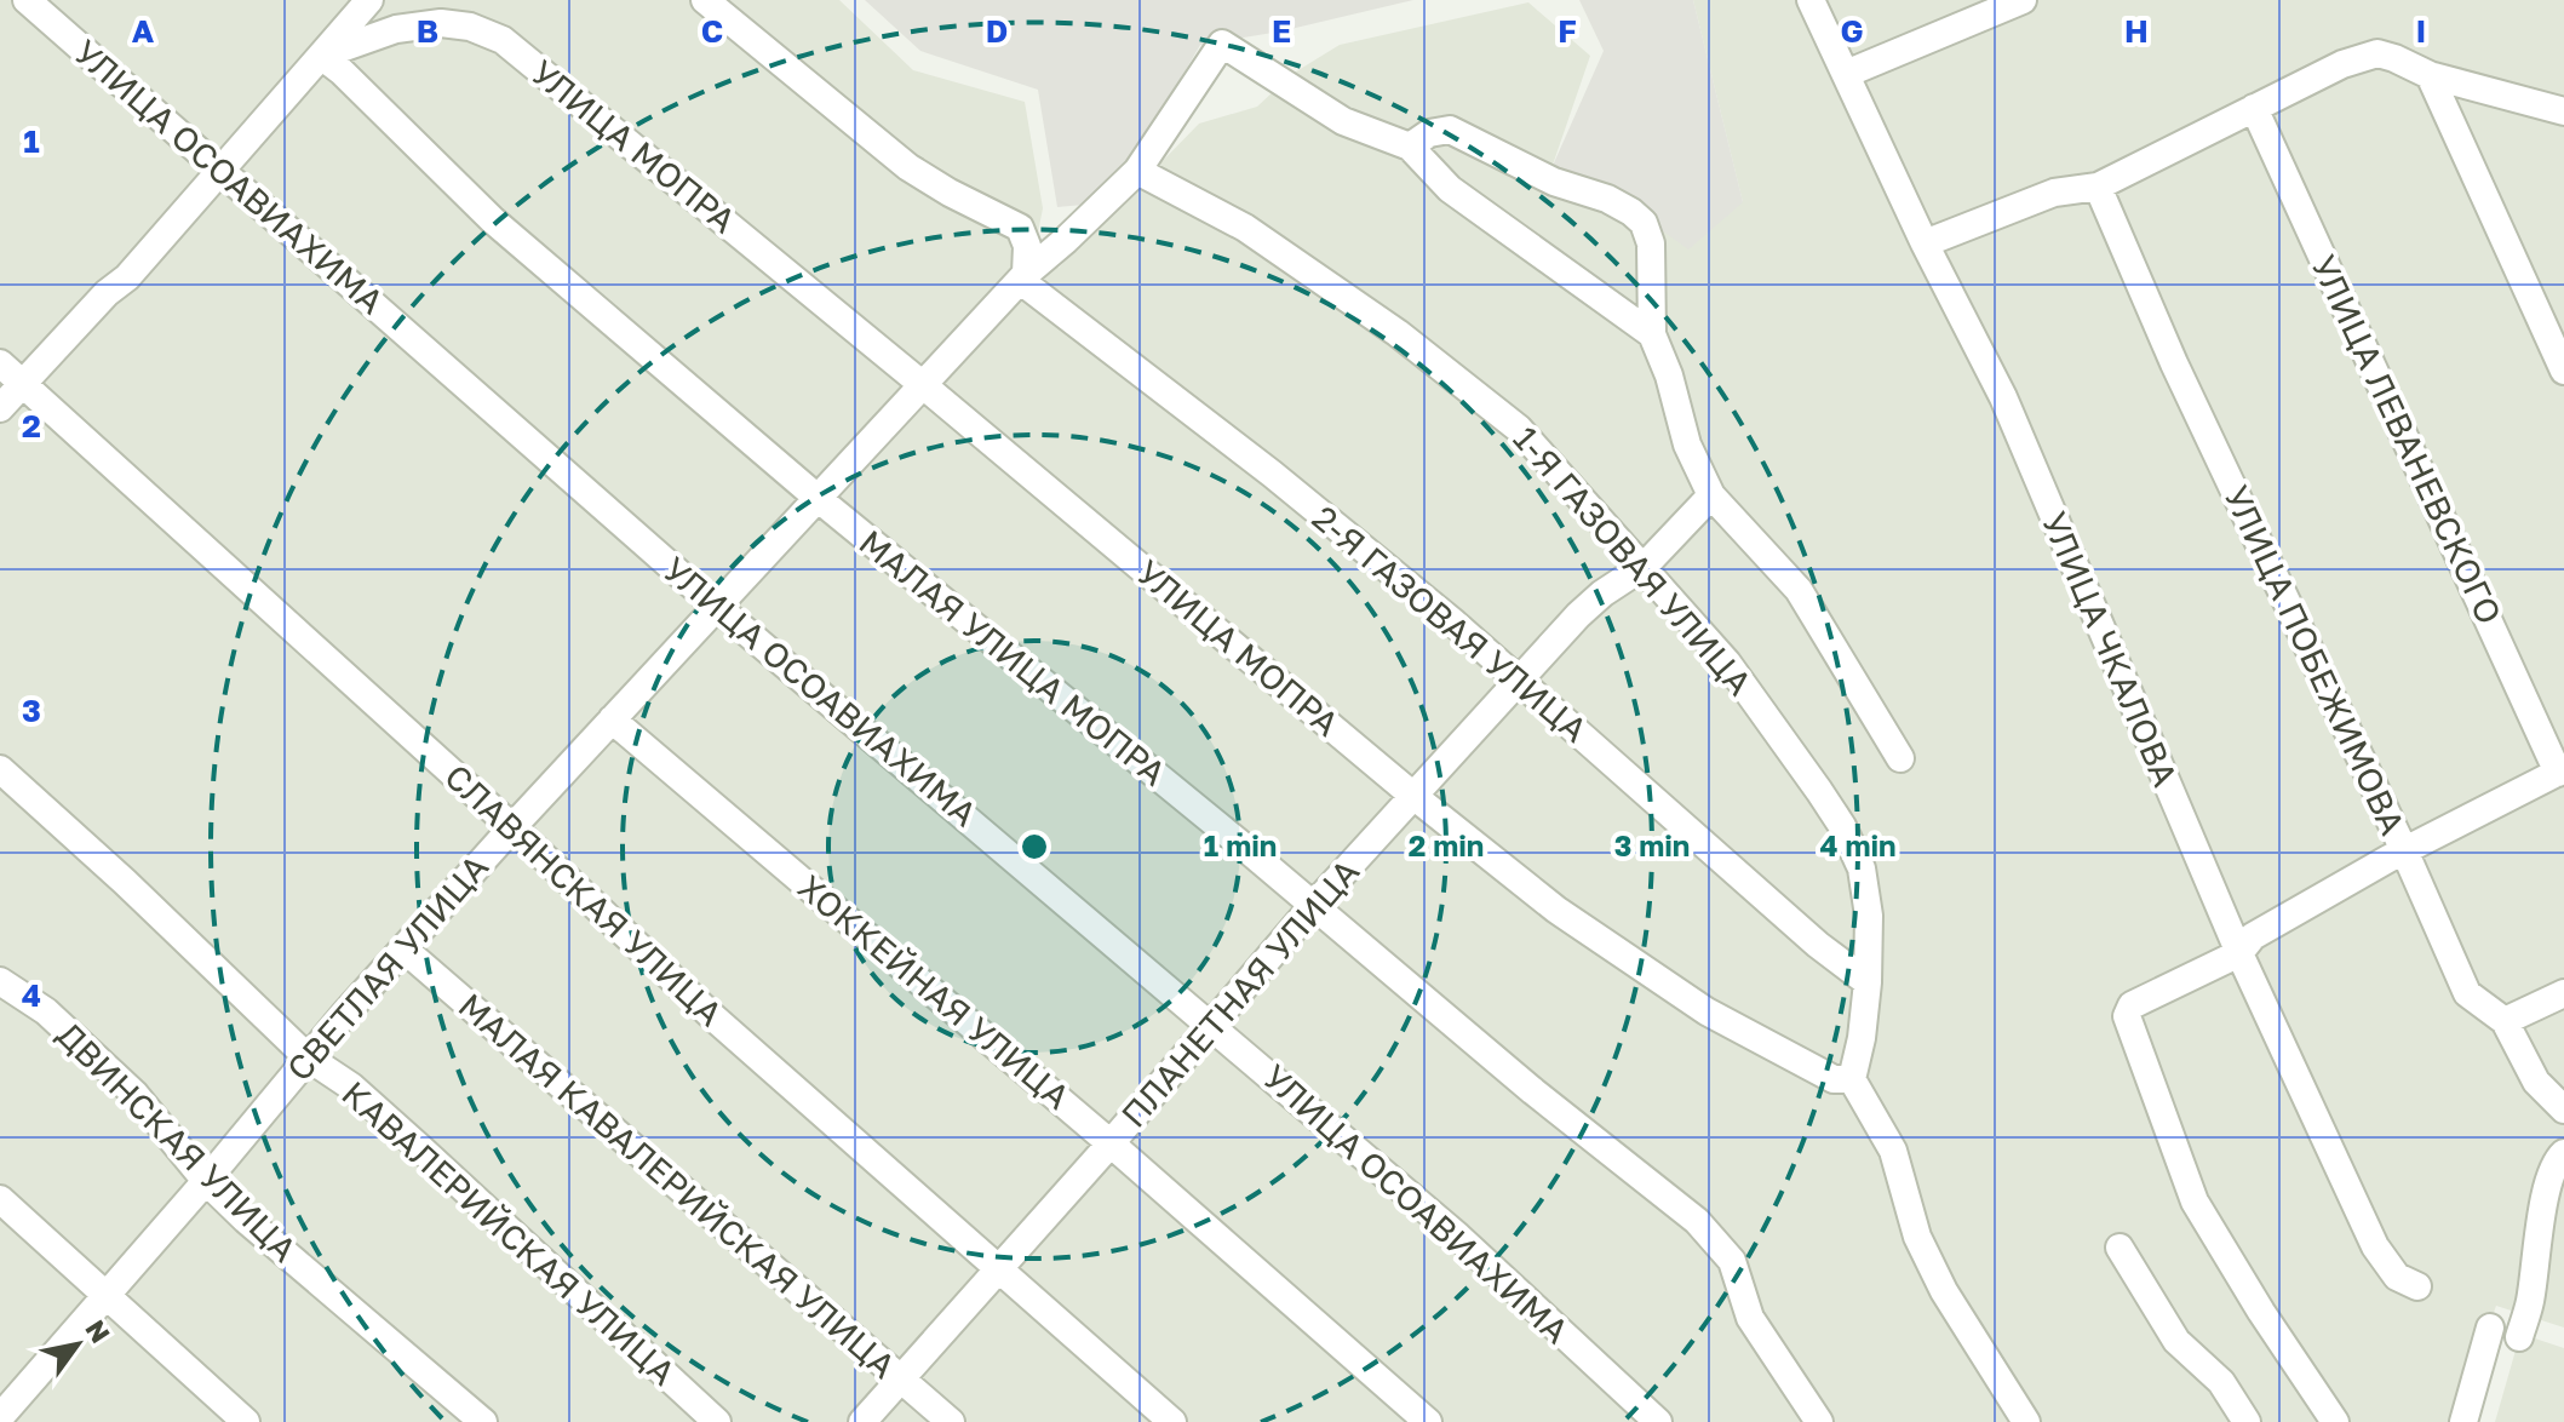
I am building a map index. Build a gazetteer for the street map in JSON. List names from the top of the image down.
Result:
{
  "streets": {
    "street": [
      "УЛИЦА МОПРА",
      "УЛИЦА ОСОАВИАХИМА",
      "УЛИЦА ЛЕВАНЕВСКОГО",
      "1-Я ГАЗОВАЯ УЛИЦА",
      "2-Я ГАЗОВАЯ УЛИЦА",
      "УЛИЦА ЧКАЛОВА",
      "МАЛАЯ УЛИЦА МОПРА",
      "УЛИЦА ПОБЕЖИМОВА",
      "СЛАВЯНСКАЯ УЛИЦА",
      "СВЕТЛАЯ УЛИЦА",
      "ХОККЕЙНАЯ УЛИЦА",
      "ПЛАНЕТНАЯ УЛИЦА",
      "ДВИНСКАЯ УЛИЦА",
      "МАЛАЯ КАВАЛЕРИЙСКАЯ УЛИЦА",
      "КАВАЛЕРИЙСКАЯ УЛИЦА"
    ]
  },
  "crossings": [
    ["УЛИЦА МОПРА", "1-Я ГАЗОВАЯ УЛИЦА"],
    ["УЛИЦА МОПРА", "МАЛАЯ УЛИЦА МОПРА"],
    ["УЛИЦА МОПРА", "СВЕТЛАЯ УЛИЦА"],
    ["УЛИЦА МОПРА", "ПЛАНЕТНАЯ УЛИЦА"],
    ["УЛИЦА ОСОАВИАХИМА", "СВЕТЛАЯ УЛИЦА"],
    ["УЛИЦА ОСОАВИАХИМА", "ПЛАНЕТНАЯ УЛИЦА"],
    ["1-Я ГАЗОВАЯ УЛИЦА", "2-Я ГАЗОВАЯ УЛИЦА"],
    ["1-Я ГАЗОВАЯ УЛИЦА", "ПЛАНЕТНАЯ УЛИЦА"],
    ["2-Я ГАЗОВАЯ УЛИЦА", "СВЕТЛАЯ УЛИЦА"],
    ["2-Я ГАЗОВАЯ УЛИЦА", "ПЛАНЕТНАЯ УЛИЦА"],
    ["МАЛАЯ УЛИЦА МОПРА", "СВЕТЛАЯ УЛИЦА"],
    ["МАЛАЯ УЛИЦА МОПРА", "ПЛАНЕТНАЯ УЛИЦА"],
    ["СЛАВЯНСКАЯ УЛИЦА", "СВЕТЛАЯ УЛИЦА"],
    ["СЛАВЯНСКАЯ УЛИЦА", "ПЛАНЕТНАЯ УЛИЦА"],
    ["СВЕТЛАЯ УЛИЦА", "ХОККЕЙНАЯ УЛИЦА"],
    ["СВЕТЛАЯ УЛИЦА", "ДВИНСКАЯ УЛИЦА"],
    ["СВЕТЛАЯ УЛИЦА", "МАЛАЯ КАВАЛЕРИЙСКАЯ УЛИЦА"],
    ["СВЕТЛАЯ УЛИЦА", "КАВАЛЕРИЙСКАЯ УЛИЦА"],
    ["ХОККЕЙНАЯ УЛИЦА", "ПЛАНЕТНАЯ УЛИЦА"],
    ["ПЛАНЕТНАЯ УЛИЦА", "МАЛАЯ КАВАЛЕРИЙСКАЯ УЛИЦА"]
  ],
  "north": "top right",
  "grid": {
    "columns": [
      "A",
      "B",
      "C",
      "D",
      "E",
      "F",
      "G",
      "H",
      "I"
    ],
    "rows": [
      "1",
      "2",
      "3",
      "4"
    ]
  },
  "rings": [
    "1 min",
    "2 min",
    "3 min",
    "4 min"
  ]
}
